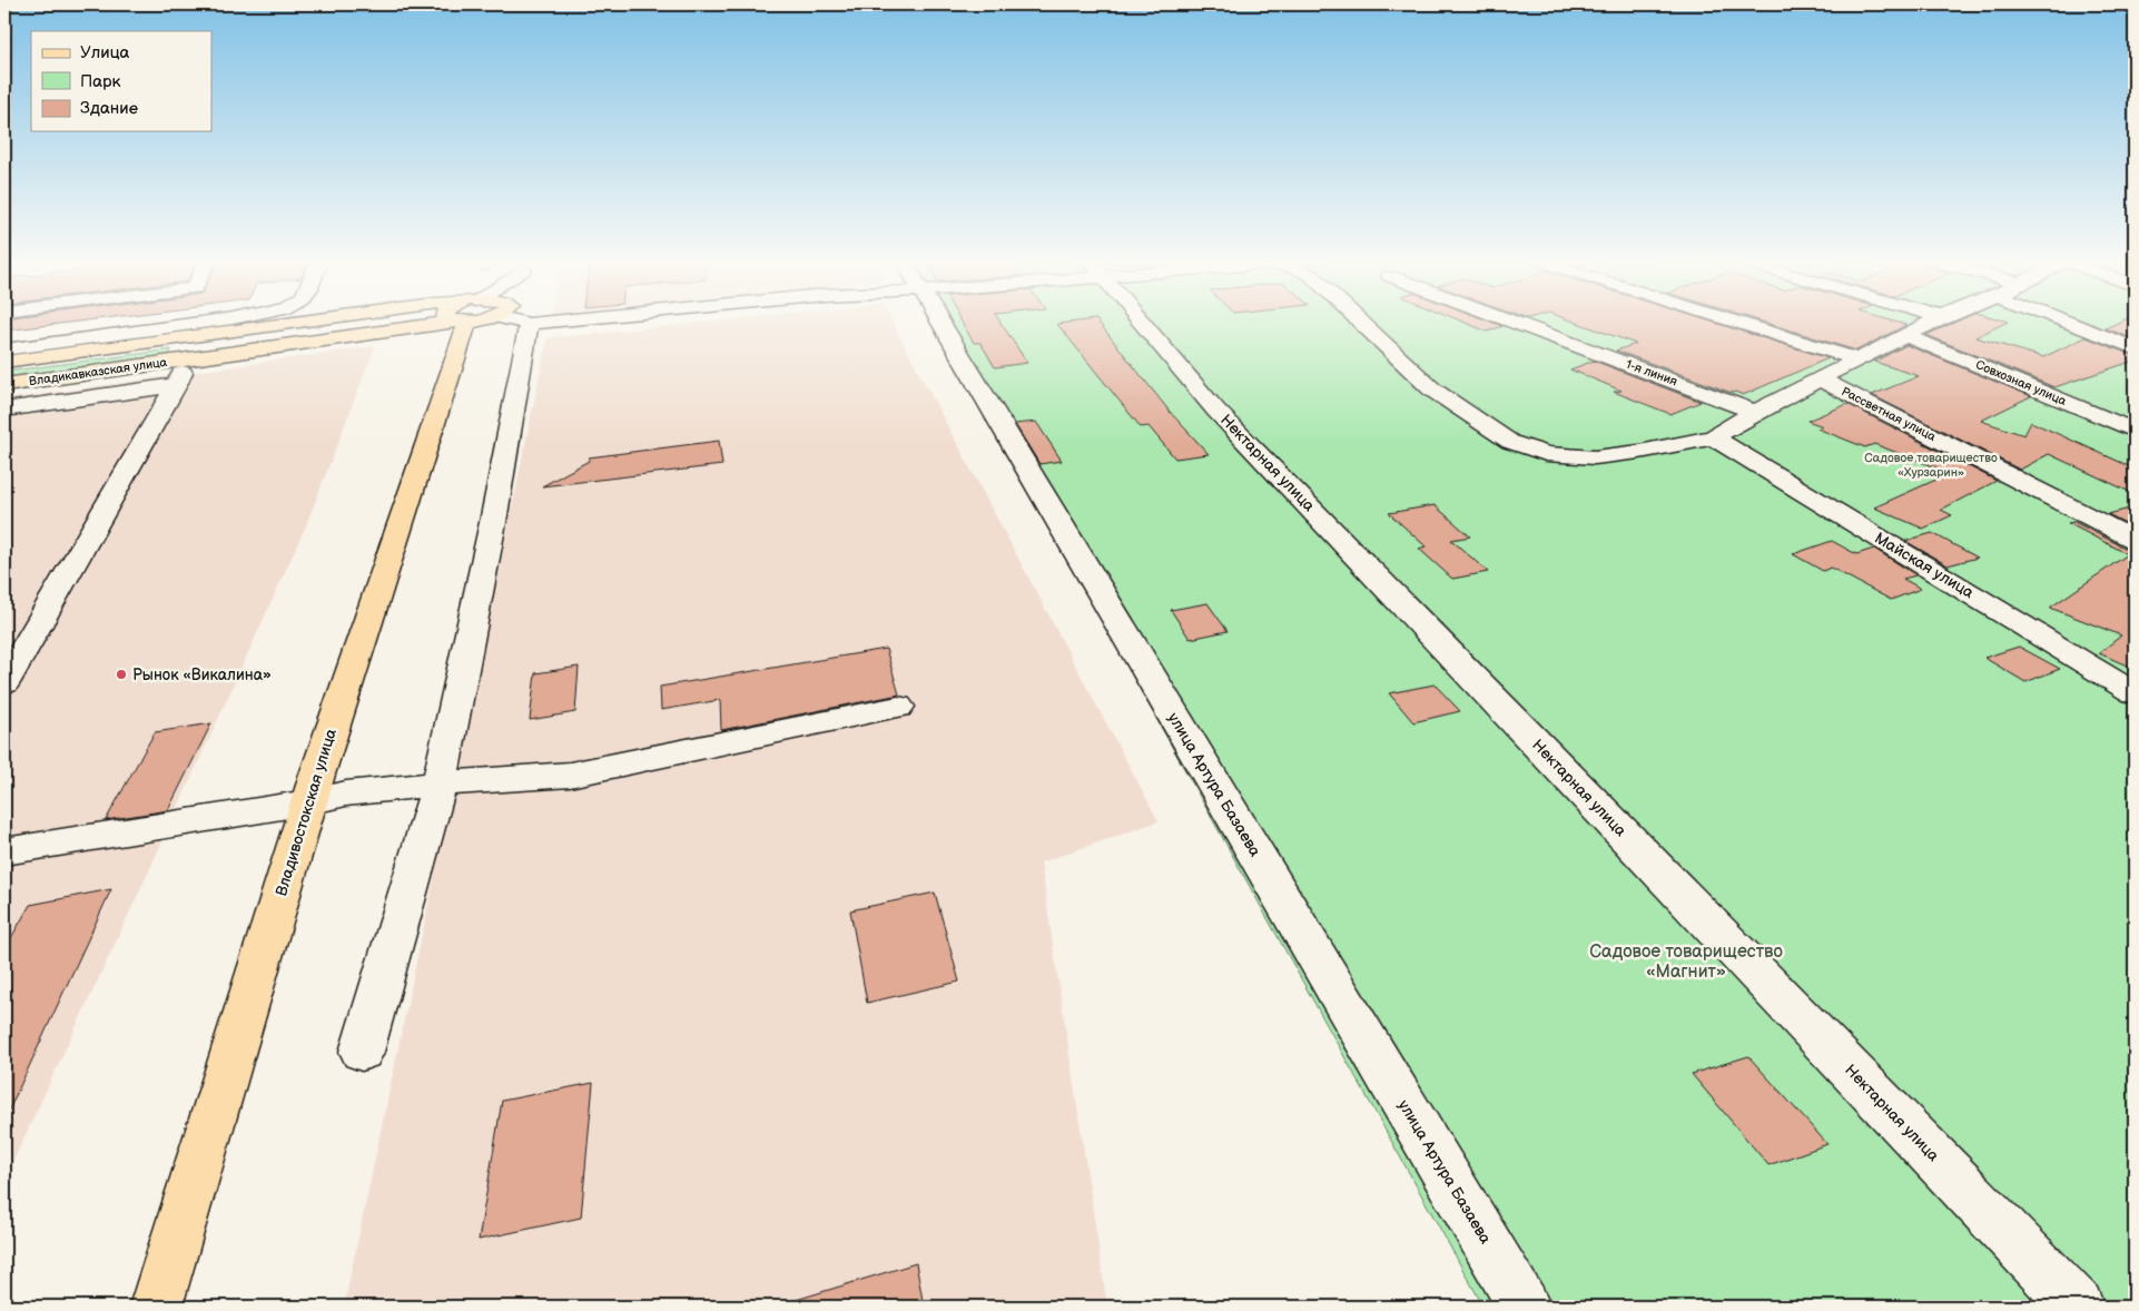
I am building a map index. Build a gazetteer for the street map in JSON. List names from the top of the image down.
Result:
{
  "streets": {
    "main road": ["Владикавказская улица", "Владивостокская улица"],
    "street": [
      "1-я линия",
      "Совхозная улица",
      "Рассветная улица",
      "Нектарная улица",
      "Майская улица",
      "улица Артура Базаева"
    ]
  },
  "parks": ["Садовое товарищество «Хурзарин»", "Садовое товарищество «Магнит»"],
  "places": ["Рынок «Викалина»"],
  "legend": ["Улица", "Парк", "Здание"]
}
